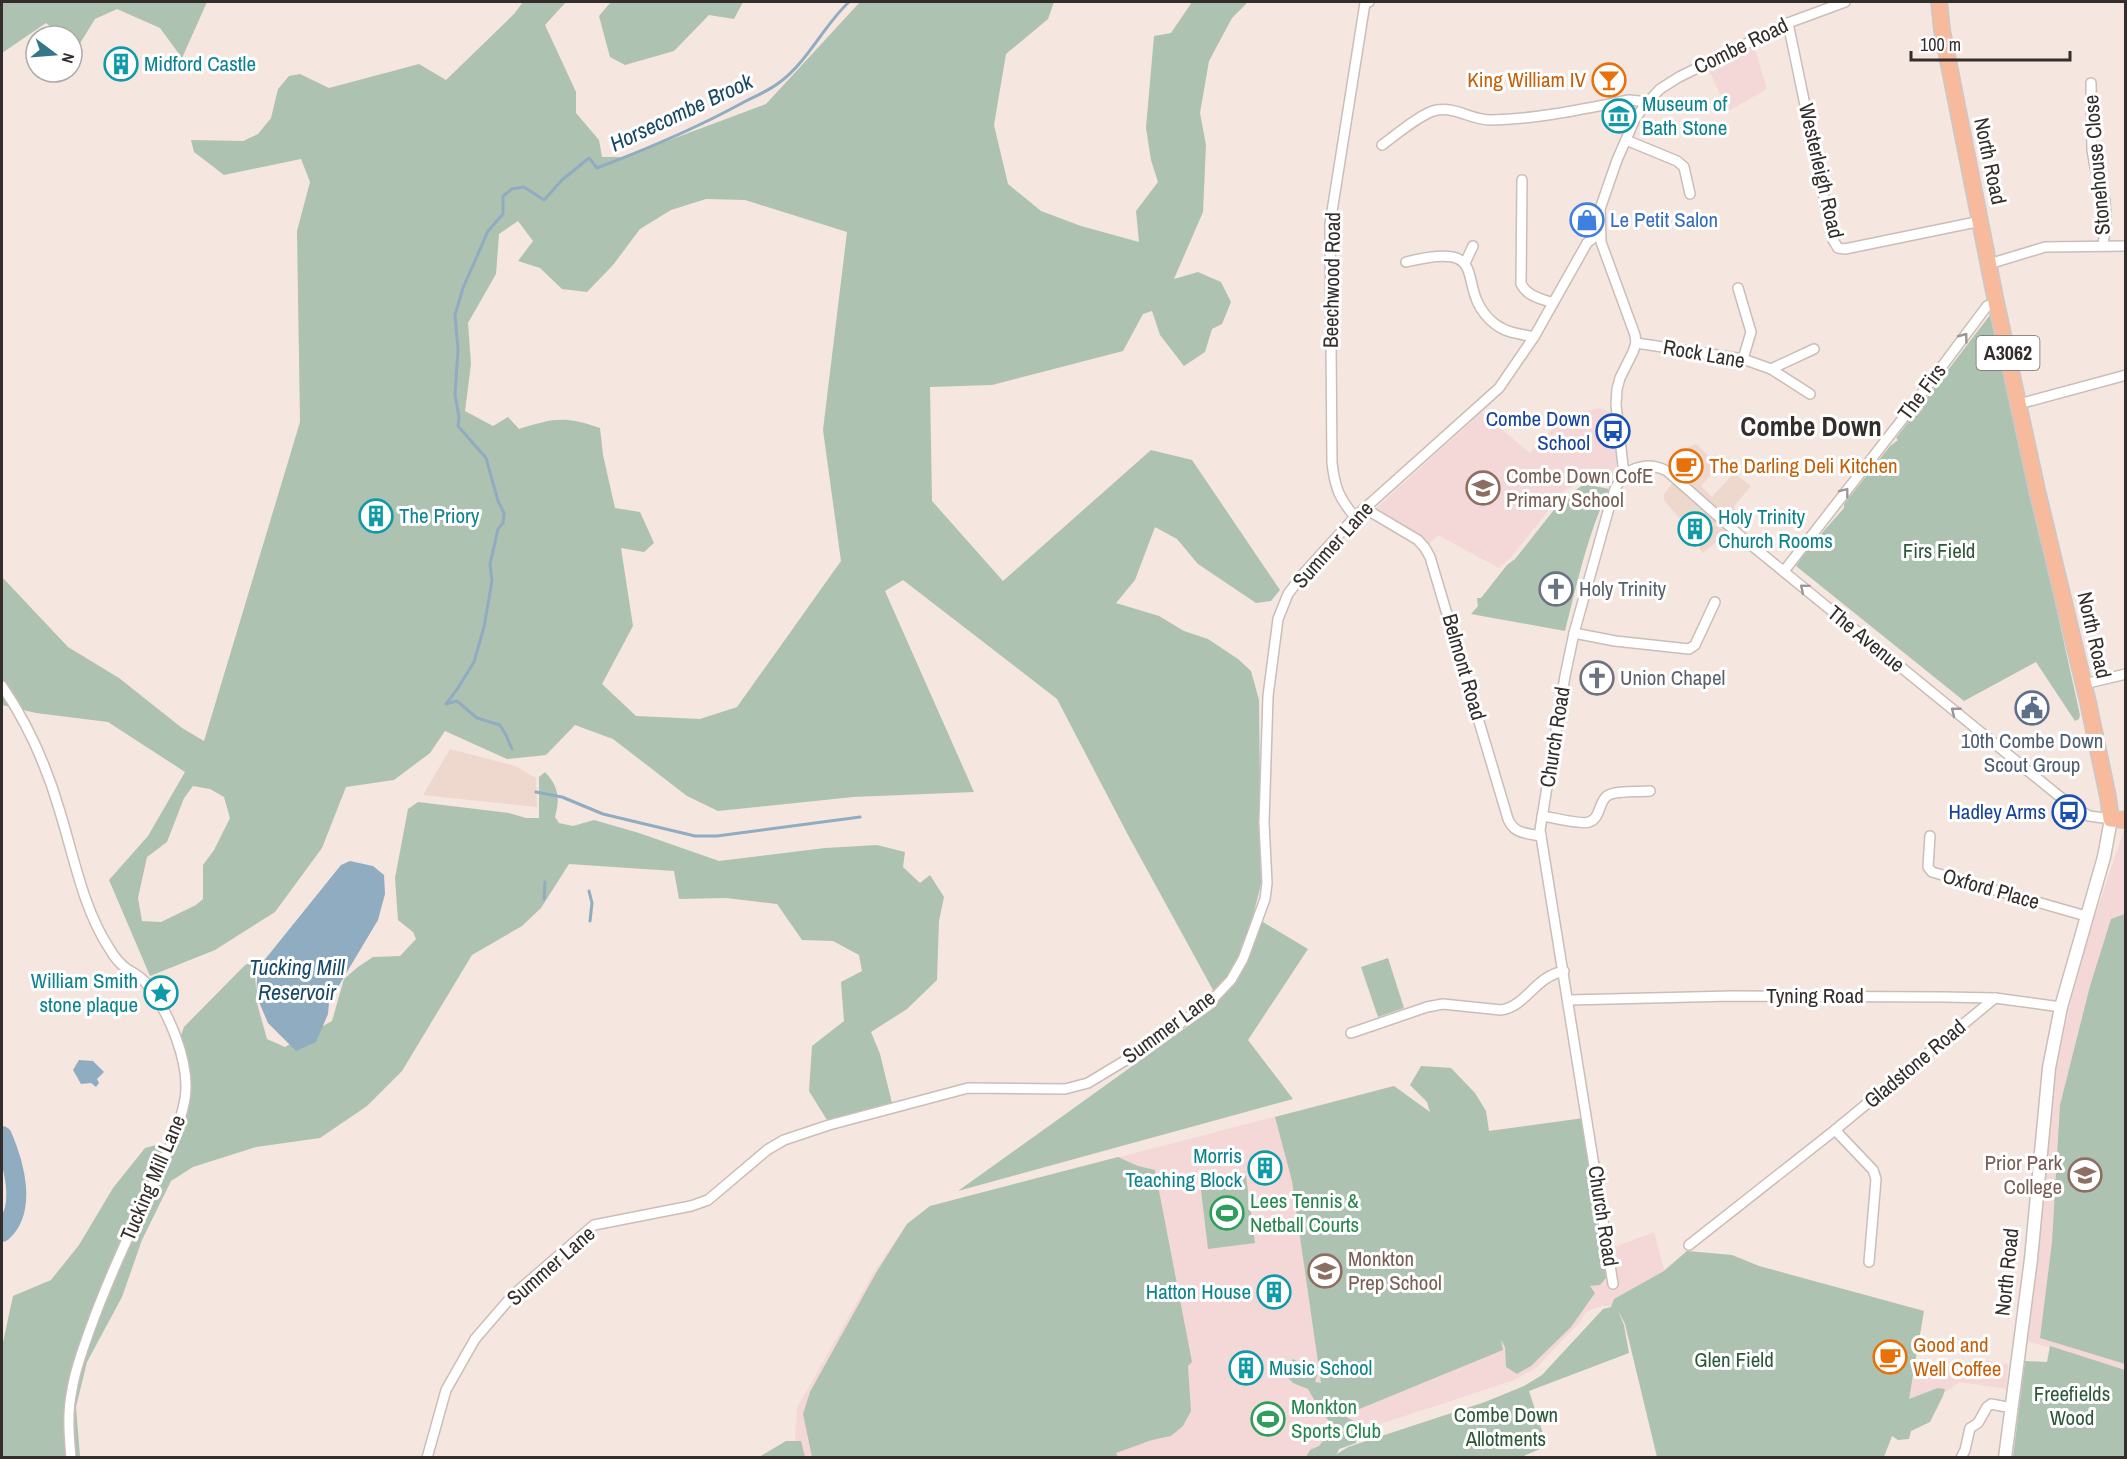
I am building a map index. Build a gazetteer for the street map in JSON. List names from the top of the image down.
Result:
{
  "streets": {
    "main road": ["North Road", "A3062"],
    "street": [
      "Combe Road",
      "Stonehouse Close",
      "Westerleigh Road",
      "Beechwood Road",
      "Rock Lane",
      "The Firs",
      "Summer Lane",
      "The Avenue",
      "Belmont Road",
      "Church Road",
      "Oxford Place",
      "Tyning Road",
      "Gladstone Road",
      "Tucking Mill Lane"
    ]
  },
  "crossings": [
    ["Combe Road", "Westerleigh Road"],
    ["North Road", "Westerleigh Road"],
    ["North Road", "The Firs"],
    ["North Road", "The Avenue"],
    ["North Road", "Oxford Place"],
    ["North Road", "Tyning Road"],
    ["Beechwood Road", "Summer Lane"],
    ["The Firs", "The Avenue"],
    ["Summer Lane", "Belmont Road"],
    ["The Avenue", "Church Road"],
    ["Belmont Road", "Church Road"],
    ["Church Road", "Tyning Road"],
    ["Tyning Road", "Gladstone Road"]
  ],
  "one_way": ["The Firs", "The Avenue"],
  "districts": ["Combe Down"],
  "water": ["Horsecombe Brook", "Tucking Mill Reservoir"],
  "parks": [
    "Firs Field",
    "Glen Field",
    "Freefields Wood",
    "Combe Down Allotments"
  ],
  "places": {
    "building": [
      "Midford Castle",
      "The Priory",
      "Holy Trinity Church Rooms",
      "Morris Teaching Block",
      "Hatton House",
      "Music School"
    ],
    "bar": ["King William IV"],
    "museum": ["Museum of Bath Stone"],
    "shop": ["Le Petit Salon"],
    "bus stop": ["Combe Down School", "Hadley Arms"],
    "cafe": ["The Darling Deli Kitchen", "Good and Well Coffee"],
    "school or university": ["Combe Down CofE Primary School", "Prior Park College", "Monkton Prep School"],
    "church": ["Holy Trinity", "Union Chapel"],
    "public building": ["10th Combe Down Scout Group"],
    "place": ["William Smith stone plaque"],
    "sports": ["Lees Tennis & Netball Courts", "Monkton Sports Club"]
  },
  "scale_bar": "100 m",
  "north": "right"
}
